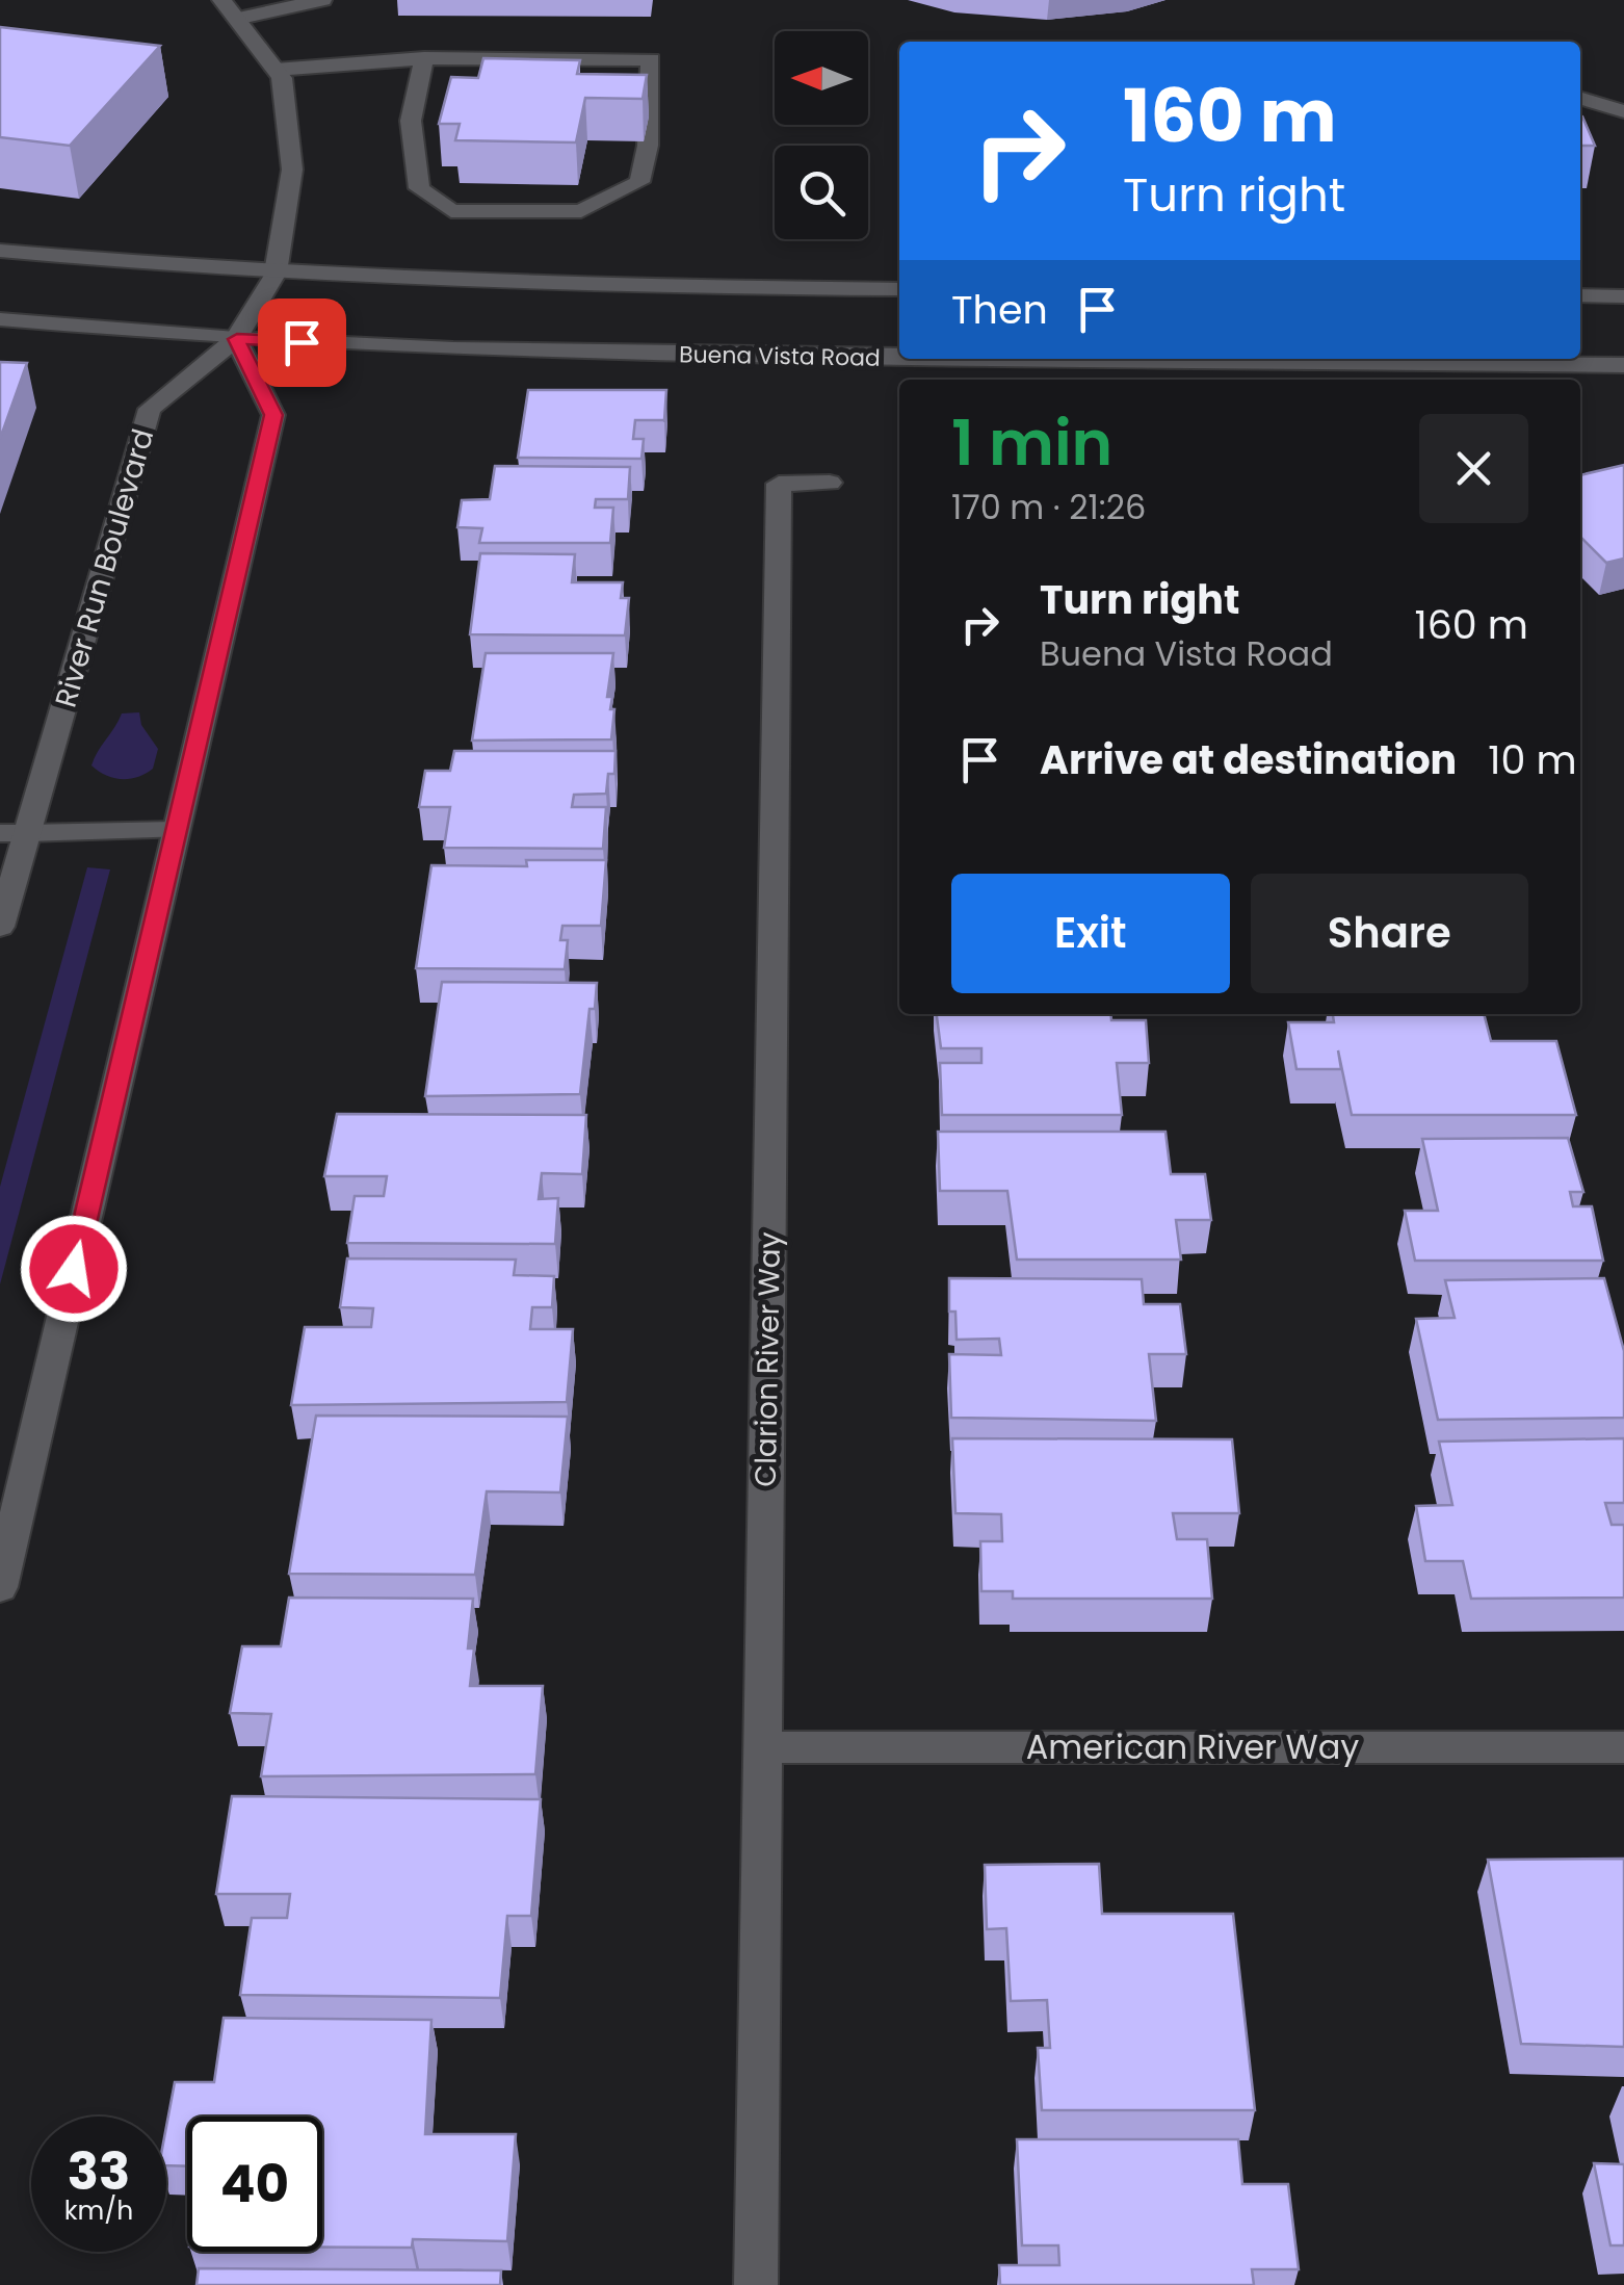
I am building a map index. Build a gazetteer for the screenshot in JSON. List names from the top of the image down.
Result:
{
  "streets": {
    "street": [
      "Buena Vista Road",
      "River Run Boulevard",
      "Clarion River Way",
      "American River Way"
    ]
  },
  "crossings": [
    ["Buena Vista Road", "River Run Boulevard"],
    ["Clarion River Way", "American River Way"]
  ],
  "north": "left",
  "page": {
    "turn": ["160 m", "Turn right"],
    "then": "Then",
    "heading": ["1 min", "170 m · 21:26"],
    "list": [
      {
        "name": "Turn right",
        "note": "Buena Vista Road",
        "value": "160 m"
      },
      {
        "name": "Arrive at destination",
        "value": "10 m"
      }
    ],
    "buttons": ["Exit", "Share"],
    "speed": "33 km/h",
    "limit": "40"
  }
}
